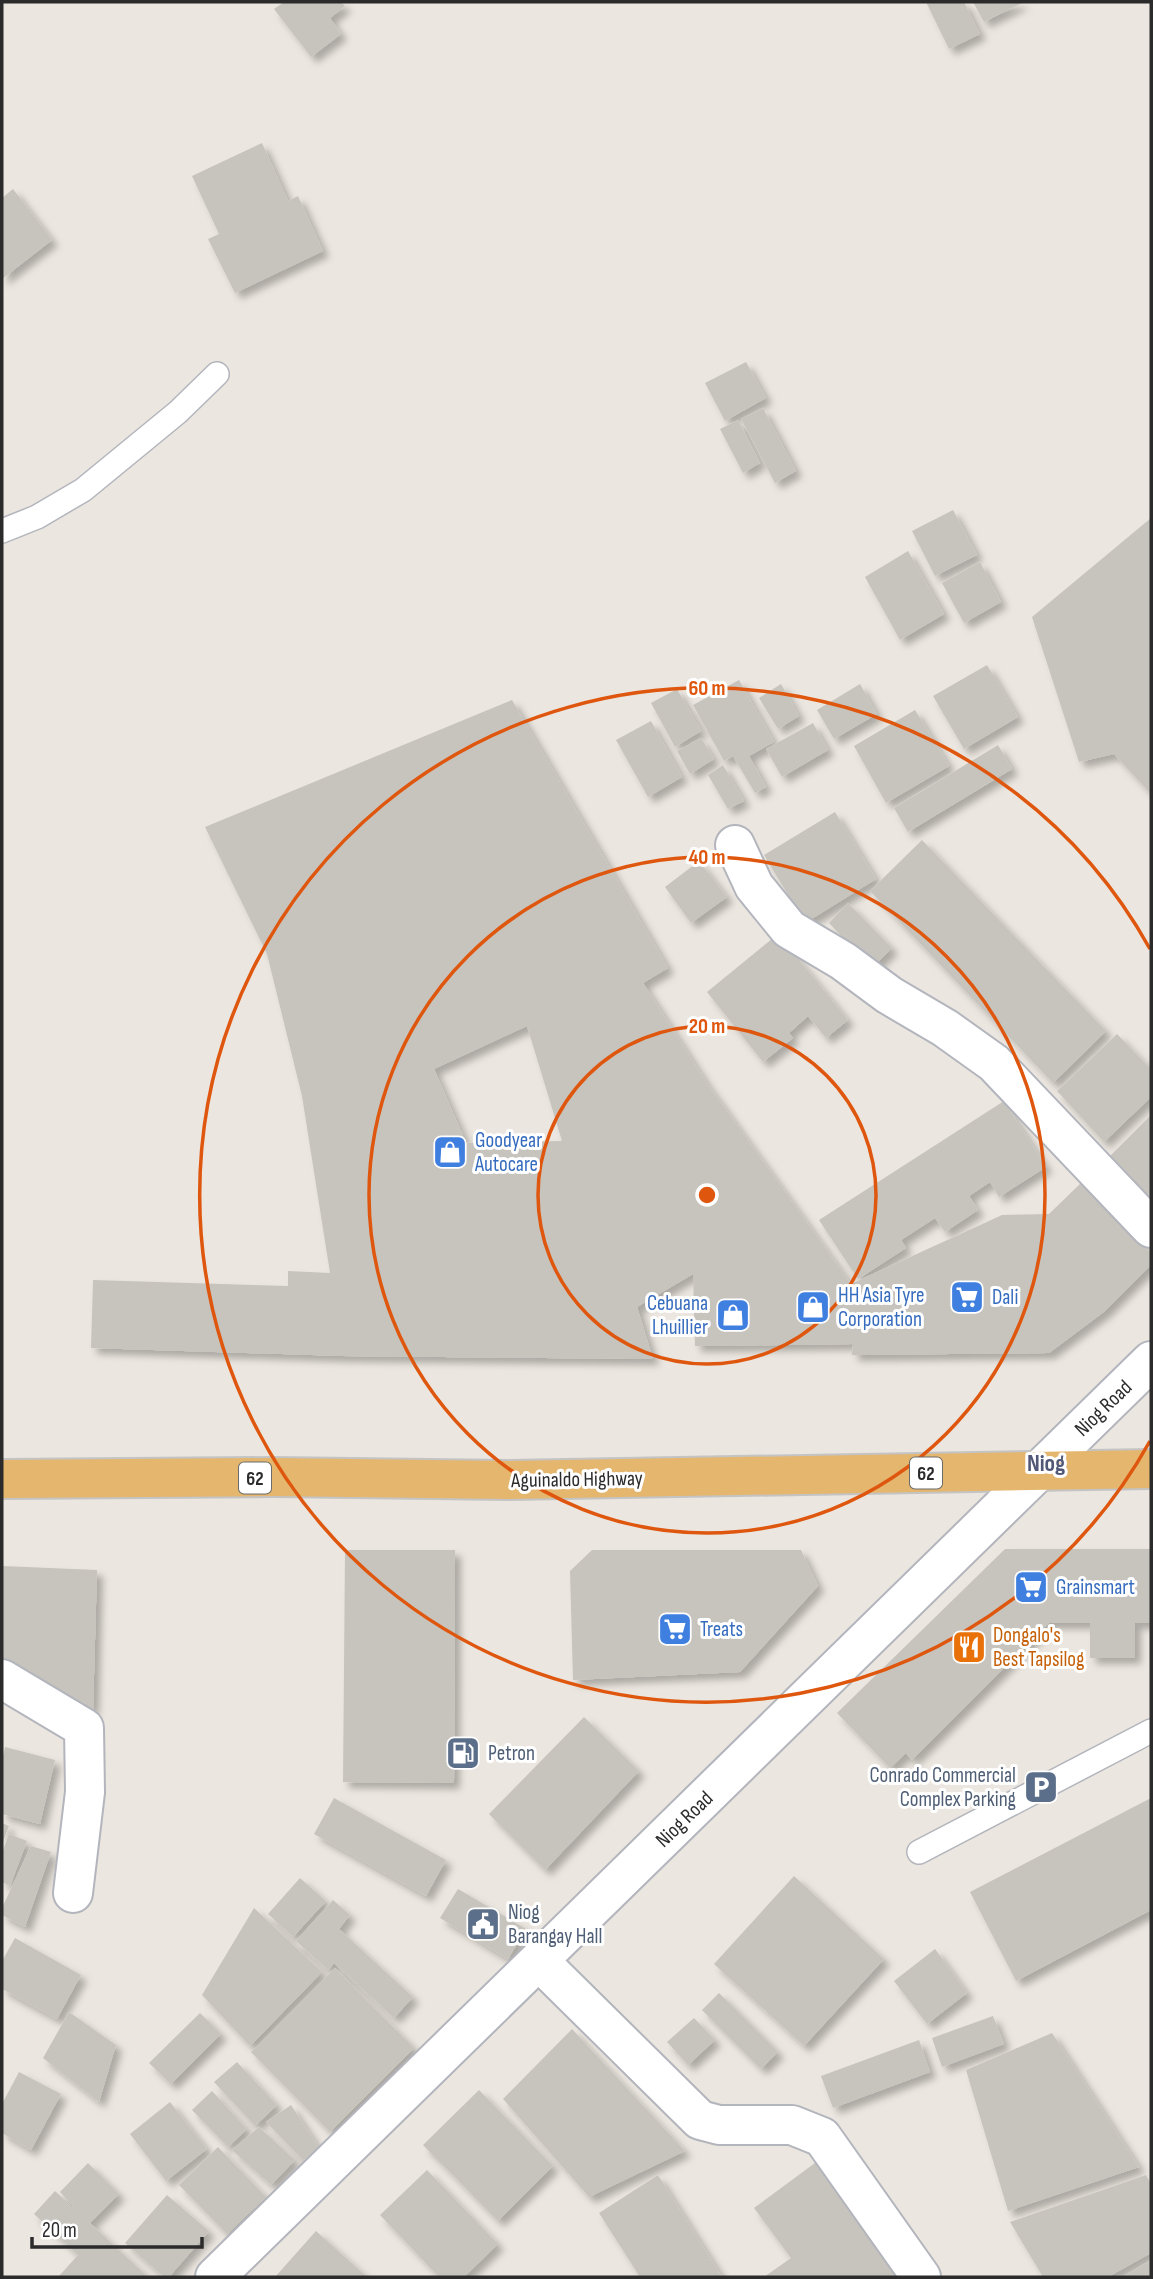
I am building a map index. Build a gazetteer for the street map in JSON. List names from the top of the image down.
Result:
{
  "streets": {
    "highway": ["62", "Aguinaldo Highway"],
    "street": ["Niog Road"]
  },
  "crossings": [
    ["Niog Road", "Aguinaldo Highway"]
  ],
  "districts": ["Niog"],
  "places": {
    "shop": ["Goodyear Autocare", "HH Asia Tyre Corporation", "Cebuana Lhuillier"],
    "supermarket": ["Dali", "Grainsmart", "Treats"],
    "restaurant": ["Dongalo's Best Tapsilog"],
    "fuel station": ["Petron"],
    "parking": ["Conrado Commercial Complex Parking"],
    "public building": ["Niog Barangay Hall"]
  },
  "scale_bar": "20 m",
  "rings": ["60 m", "40 m", "20 m"]
}
